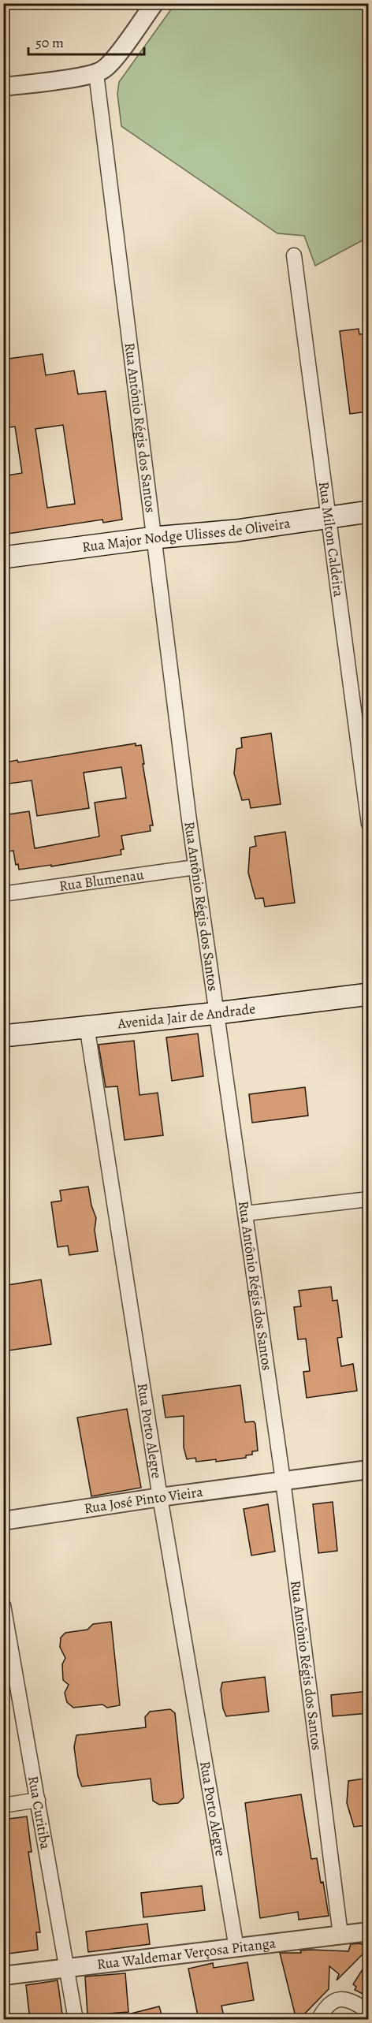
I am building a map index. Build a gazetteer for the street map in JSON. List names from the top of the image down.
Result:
{
  "streets": {
    "main road": ["Rua Major Nodge Ulisses de Oliveira", "Avenida Jair de Andrade"],
    "street": [
      "Rua Antônio Régis dos Santos",
      "Rua Milton Caldeira",
      "Rua Blumenau",
      "Rua Porto Alegre",
      "Rua José Pinto Vieira",
      "Rua Curitiba",
      "Rua Waldemar Verçosa Pitanga"
    ]
  },
  "crossings": [
    ["Rua Antônio Régis dos Santos", "Rua Major Nodge Ulisses de Oliveira"],
    ["Rua Antônio Régis dos Santos", "Rua Blumenau"],
    ["Rua Antônio Régis dos Santos", "Avenida Jair de Andrade"],
    ["Rua Antônio Régis dos Santos", "Rua José Pinto Vieira"],
    ["Rua Antônio Régis dos Santos", "Rua Waldemar Verçosa Pitanga"],
    ["Rua Major Nodge Ulisses de Oliveira", "Rua Milton Caldeira"],
    ["Avenida Jair de Andrade", "Rua Porto Alegre"],
    ["Rua Porto Alegre", "Rua José Pinto Vieira"],
    ["Rua Porto Alegre", "Rua Waldemar Verçosa Pitanga"],
    ["Rua Curitiba", "Rua Waldemar Verçosa Pitanga"]
  ],
  "scale_bar": "50 m"
}
